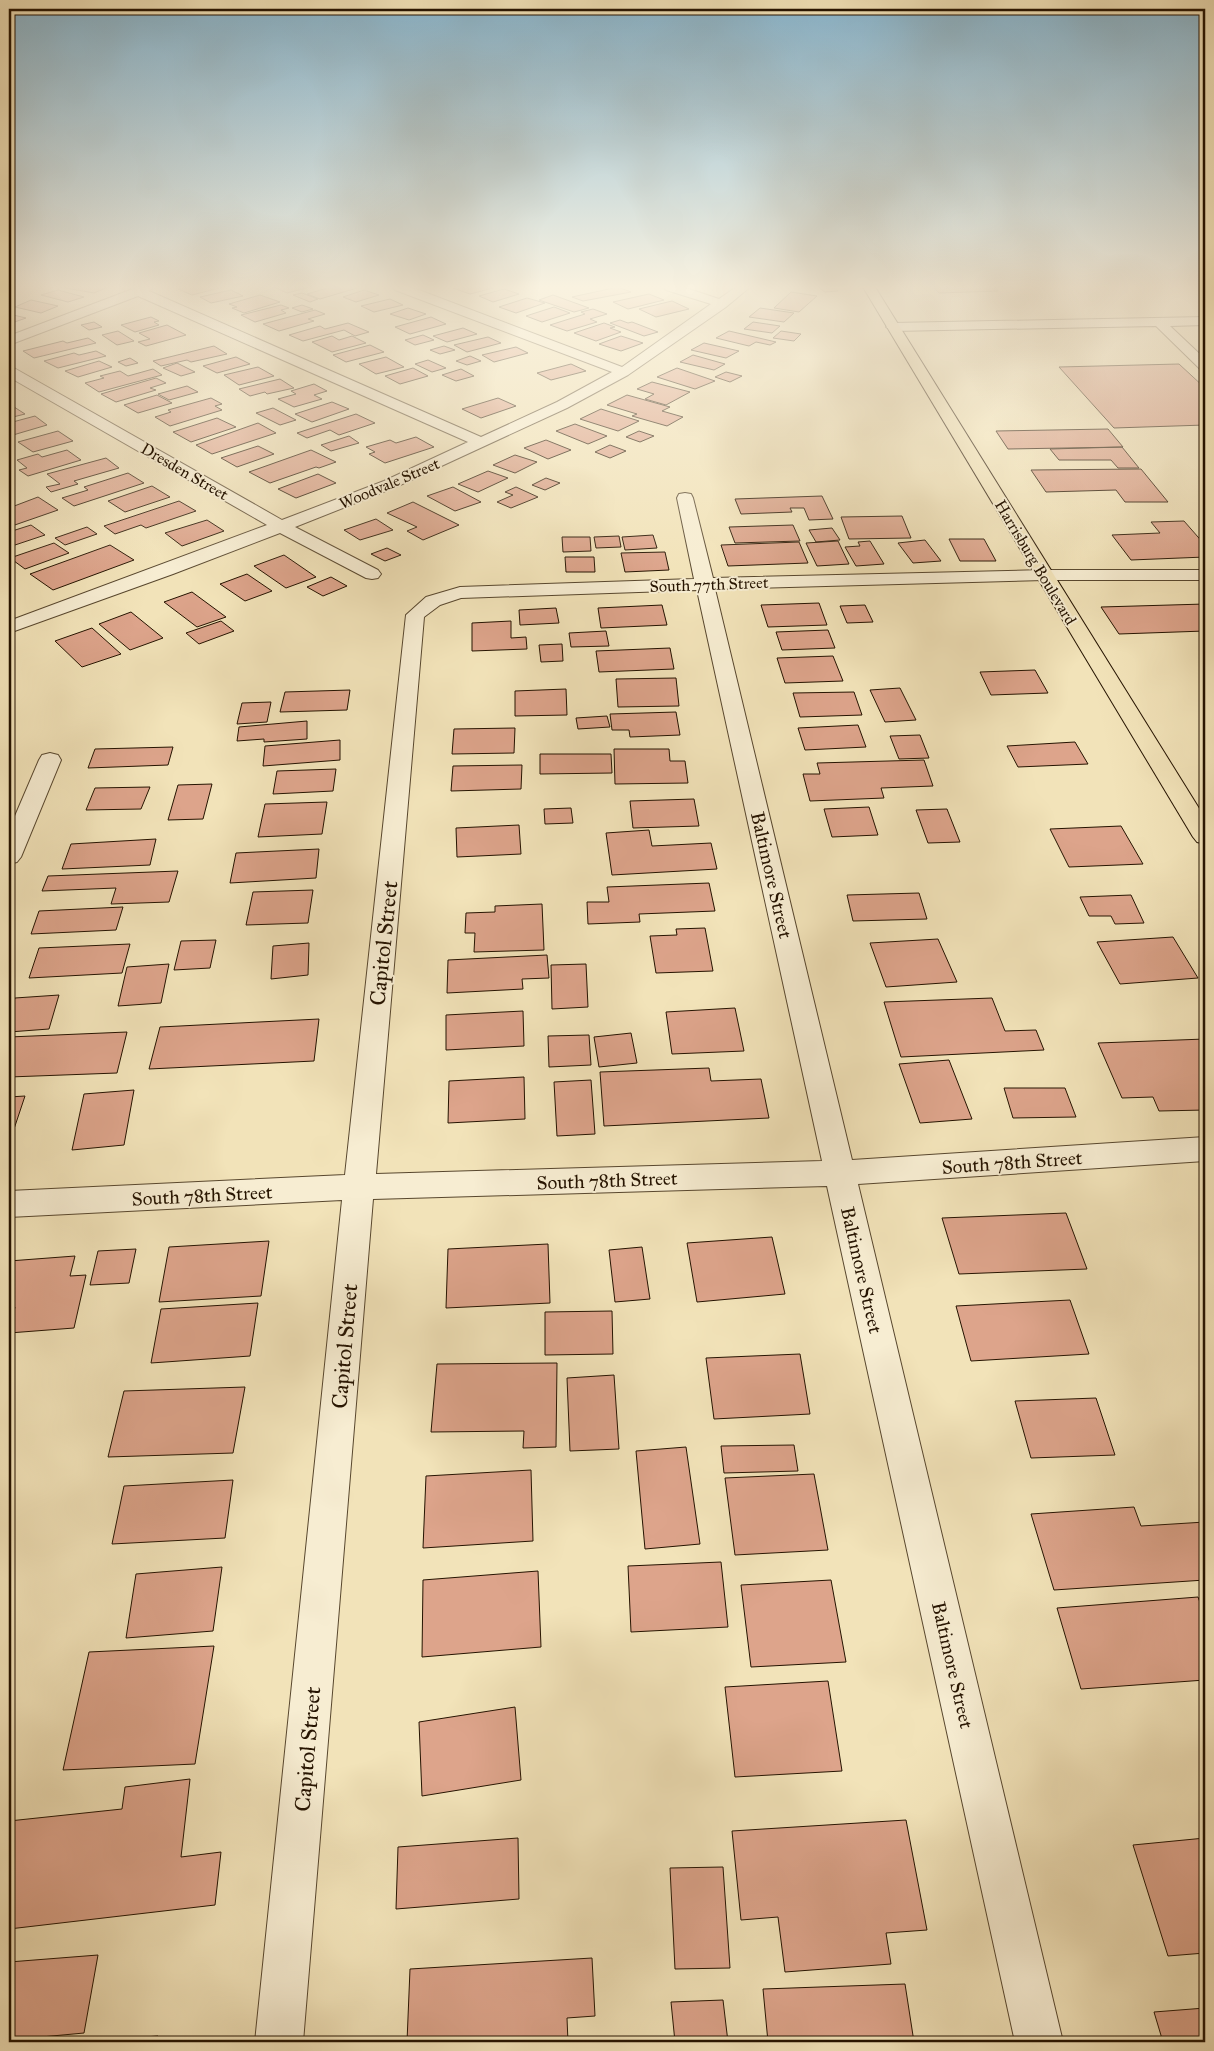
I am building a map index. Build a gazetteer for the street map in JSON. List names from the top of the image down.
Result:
{
  "streets": {
    "main road": ["Harrisburg Boulevard"],
    "street": [
      "Dresden Street",
      "Woodvale Street",
      "South 77th Street",
      "Baltimore Street",
      "Capitol Street",
      "South 78th Street"
    ]
  },
  "crossings": [
    ["Dresden Street", "Woodvale Street"],
    ["Harrisburg Boulevard", "South 77th Street"],
    ["South 77th Street", "Baltimore Street"],
    ["South 77th Street", "Capitol Street"],
    ["Baltimore Street", "South 78th Street"],
    ["Capitol Street", "South 78th Street"]
  ]
}
